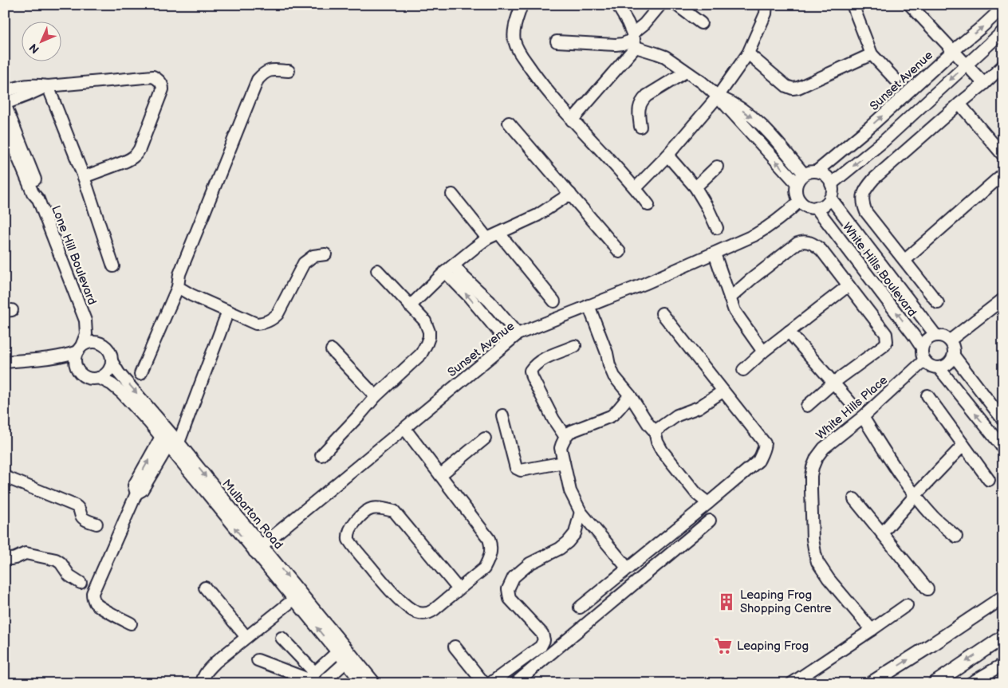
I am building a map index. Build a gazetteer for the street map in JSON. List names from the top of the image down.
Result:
{
  "streets": {
    "street": [
      "Sunset Avenue",
      "Lone Hill Boulevard",
      "White Hills Boulevard",
      "White Hills Place",
      "Mulbarton Road"
    ]
  },
  "crossings": [
    ["Sunset Avenue", "White Hills Boulevard"],
    ["Sunset Avenue", "Mulbarton Road"],
    ["Lone Hill Boulevard", "Mulbarton Road"],
    ["White Hills Boulevard", "White Hills Place"]
  ],
  "places": {
    "building": ["Leaping Frog Shopping Centre"],
    "supermarket": ["Leaping Frog"]
  },
  "north": "bottom left"
}
